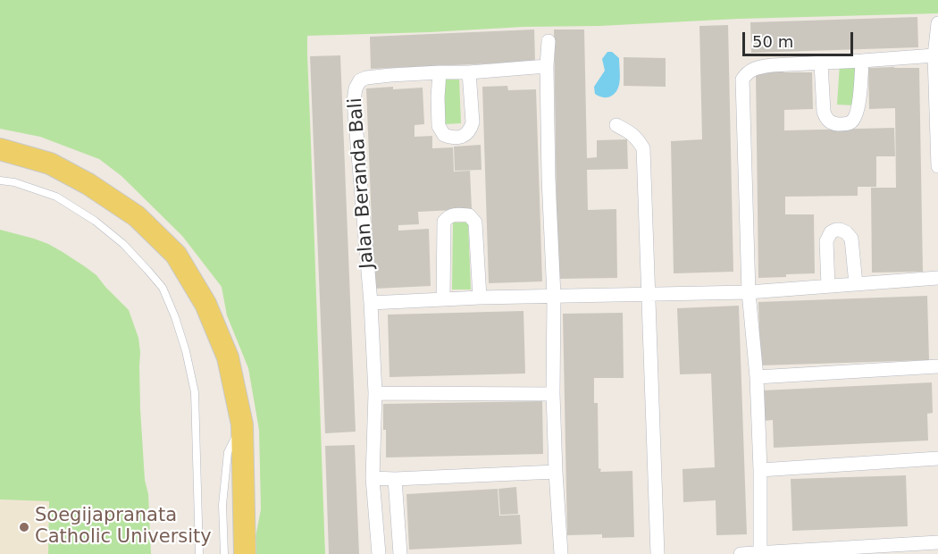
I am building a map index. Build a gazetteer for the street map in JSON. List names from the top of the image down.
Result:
{
  "streets": {
    "street": ["Jalan Beranda Bali"]
  },
  "places": ["Soegijapranata Catholic University"],
  "scale_bar": "50 m"
}
